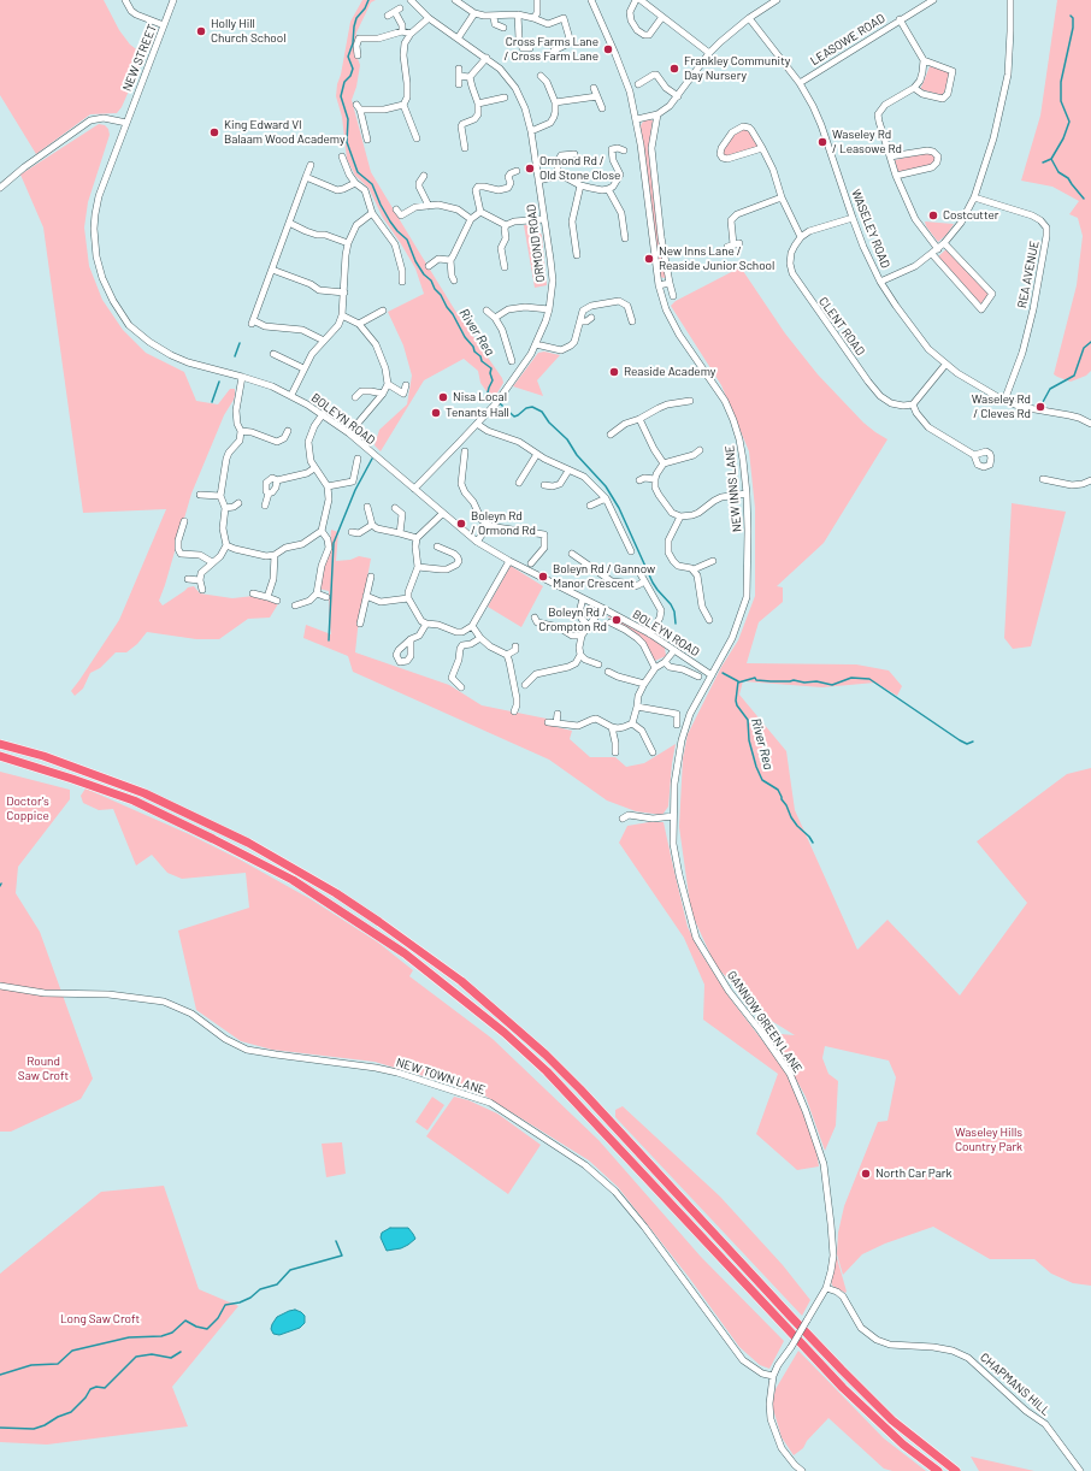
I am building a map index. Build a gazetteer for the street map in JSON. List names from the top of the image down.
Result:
{
  "streets": {
    "street": [
      "LEASOWE ROAD",
      "NEW STREET",
      "WASELEY ROAD",
      "ORMOND ROAD",
      "REA AVENUE",
      "CLENT ROAD",
      "BOLEYN ROAD",
      "NEW INNS LANE",
      "GANNOW GREEN LANE",
      "NEW TOWN LANE",
      "CHAPMANS HILL"
    ]
  },
  "crossings": [
    ["LEASOWE ROAD", "WASELEY ROAD"],
    ["NEW STREET", "BOLEYN ROAD"],
    ["WASELEY ROAD", "REA AVENUE"],
    ["ORMOND ROAD", "BOLEYN ROAD"],
    ["BOLEYN ROAD", "NEW INNS LANE"],
    ["BOLEYN ROAD", "GANNOW GREEN LANE"],
    ["NEW INNS LANE", "GANNOW GREEN LANE"],
    ["GANNOW GREEN LANE", "NEW TOWN LANE"],
    ["GANNOW GREEN LANE", "CHAPMANS HILL"]
  ],
  "water": ["River Rea"],
  "parks": [
    "Doctor's Coppice",
    "Round Saw Croft",
    "Waseley Hills Country Park",
    "Long Saw Croft"
  ],
  "places": [
    "Holly Hill Church School",
    "Cross Farms Lane / Cross Farm Lane",
    "Frankley Community Day Nursery",
    "King Edward VI Balaam Wood Academy",
    "Waseley Rd / Leasowe Rd",
    "Ormond Rd / Old Stone Close",
    "Costcutter",
    "New Inns Lane / Reaside Junior School",
    "Reaside Academy",
    "Nisa Local",
    "Waseley Rd / Cleves Rd",
    "Tenants Hall",
    "Boleyn Rd / Ormond Rd",
    "Boleyn Rd / Gannow Manor Crescent",
    "Boleyn Rd / Crompton Rd",
    "North Car Park"
  ]
}
